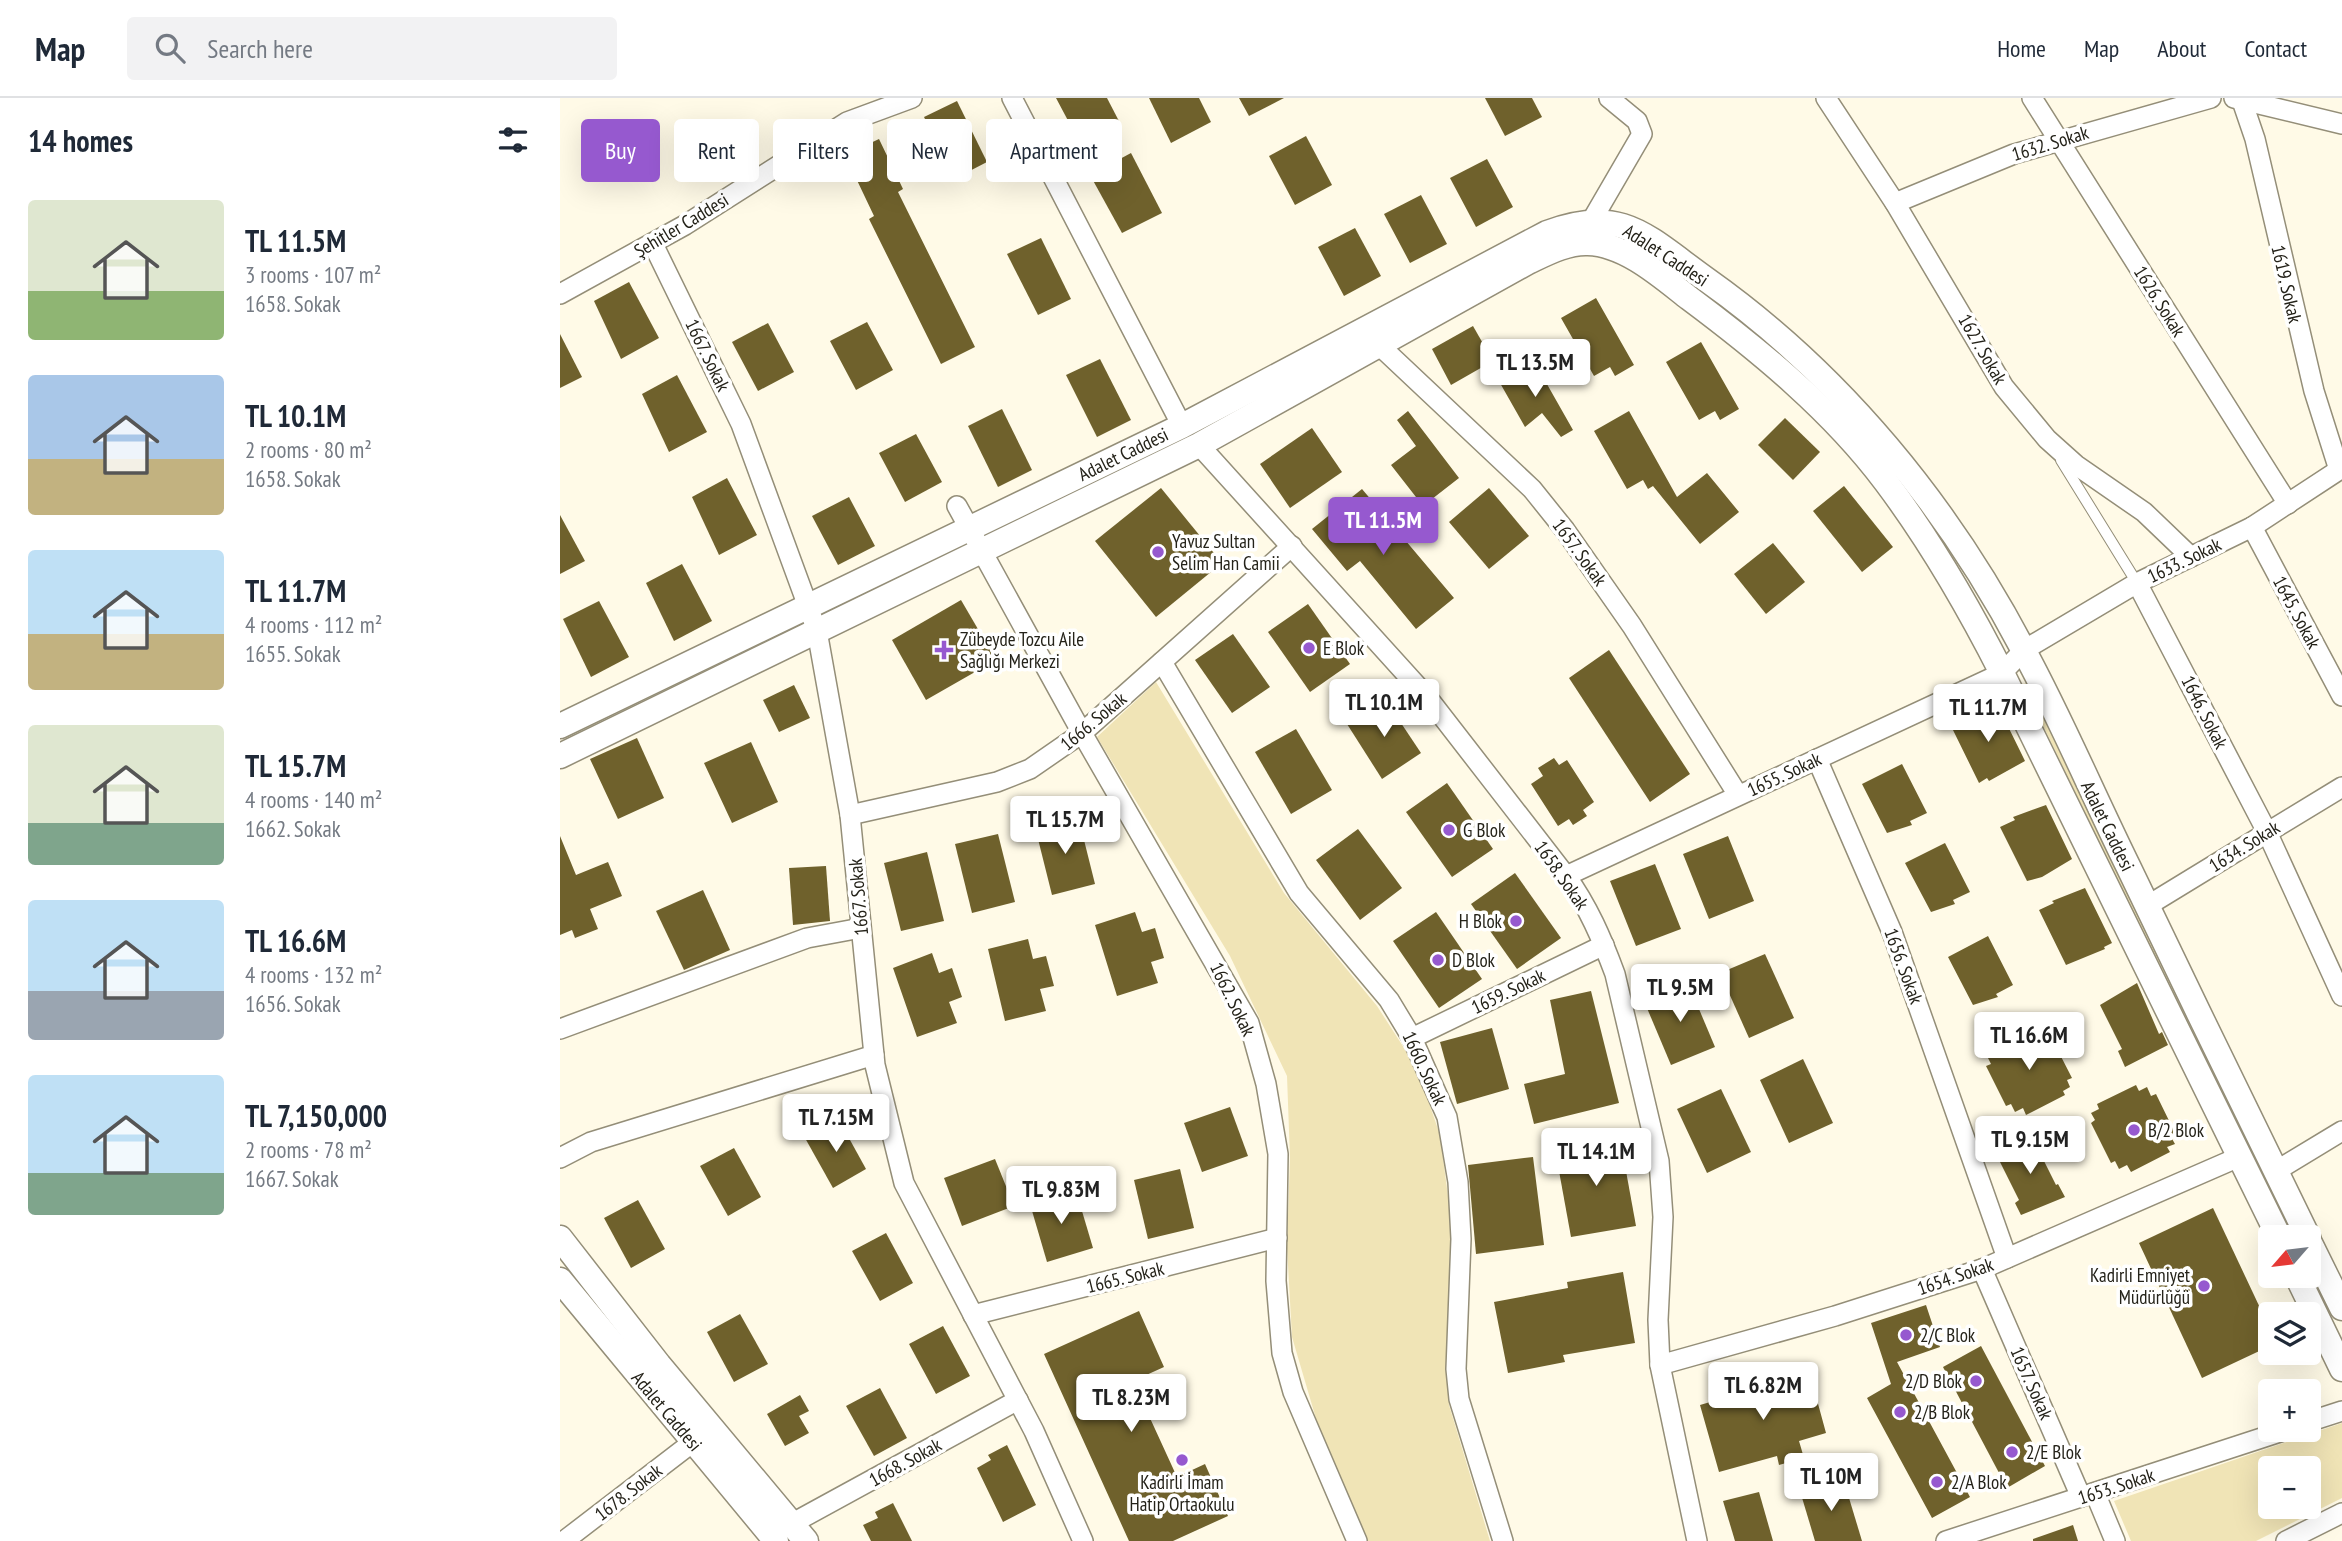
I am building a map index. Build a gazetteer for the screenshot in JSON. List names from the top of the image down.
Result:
{
  "streets": {
    "street": [
      "1632. Sokak",
      "Şehitler Caddesi",
      "Adalet Caddesi",
      "1619. Sokak",
      "1626. Sokak",
      "1627. Sokak",
      "1667. Sokak",
      "1657. Sokak",
      "1633. Sokak",
      "1645. Sokak",
      "1646. Sokak",
      "1666. Sokak",
      "1655. Sokak",
      "1634. Sokak",
      "1658. Sokak",
      "1656. Sokak",
      "1659. Sokak",
      "1662. Sokak",
      "1660. Sokak",
      "1654. Sokak",
      "1665. Sokak",
      "1668. Sokak",
      "1653. Sokak",
      "1678. Sokak"
    ]
  },
  "crossings": [
    ["1632. Sokak", "1626. Sokak"],
    ["1632. Sokak", "1627. Sokak"],
    ["Şehitler Caddesi", "1667. Sokak"],
    ["Adalet Caddesi", "1667. Sokak"],
    ["Adalet Caddesi", "1633. Sokak"],
    ["Adalet Caddesi", "1634. Sokak"],
    ["Adalet Caddesi", "1662. Sokak"],
    ["Adalet Caddesi", "1668. Sokak"],
    ["Adalet Caddesi", "1678. Sokak"],
    ["1619. Sokak", "1633. Sokak"],
    ["1626. Sokak", "1633. Sokak"],
    ["1627. Sokak", "1633. Sokak"],
    ["1627. Sokak", "1646. Sokak"],
    ["1667. Sokak", "1666. Sokak"],
    ["1667. Sokak", "1665. Sokak"],
    ["1667. Sokak", "1668. Sokak"],
    ["1657. Sokak", "1655. Sokak"],
    ["1657. Sokak", "1654. Sokak"],
    ["1657. Sokak", "1653. Sokak"],
    ["1633. Sokak", "1645. Sokak"],
    ["1633. Sokak", "1646. Sokak"],
    ["1633. Sokak", "1655. Sokak"],
    ["1646. Sokak", "1634. Sokak"],
    ["1666. Sokak", "1658. Sokak"],
    ["1666. Sokak", "1662. Sokak"],
    ["1666. Sokak", "1660. Sokak"],
    ["1655. Sokak", "1658. Sokak"],
    ["1655. Sokak", "1656. Sokak"],
    ["1658. Sokak", "1659. Sokak"],
    ["1658. Sokak", "1654. Sokak"],
    ["1656. Sokak", "1654. Sokak"],
    ["1659. Sokak", "1660. Sokak"],
    ["1662. Sokak", "1665. Sokak"]
  ],
  "places": {
    "other": [
      "Yavuz Sultan Selim Han Camii",
      "E Blok",
      "G Blok",
      "H Blok",
      "D Blok",
      "B/2 Blok",
      "Kadirli Emniyet Müdürlüğü",
      "2/C Blok",
      "2/D Blok",
      "2/B Blok",
      "2/E Blok",
      "Kadirli İmam Hatip Ortaokulu",
      "2/A Blok"
    ],
    "health": ["Zübeyde Tozcu Aile Sağlığı Merkezi"]
  },
  "north": "bottom left",
  "page": {
    "header": "Map",
    "search": "Search here",
    "nav": [
      "Home",
      "Map",
      "About",
      "Contact"
    ],
    "heading": "14 homes",
    "chip": [
      "Buy",
      "Rent",
      "Filters",
      "New",
      "Apartment"
    ],
    "list": [
      {
        "name": "TL 11.5M",
        "note": "3 rooms · 107 m² · 1658. Sokak"
      },
      {
        "name": "TL 10.1M",
        "note": "2 rooms · 80 m² · 1658. Sokak"
      },
      {
        "name": "TL 11.7M",
        "note": "4 rooms · 112 m² · 1655. Sokak"
      },
      {
        "name": "TL 15.7M",
        "note": "4 rooms · 140 m² · 1662. Sokak"
      },
      {
        "name": "TL 16.6M",
        "note": "4 rooms · 132 m² · 1656. Sokak"
      },
      {
        "name": "TL 7,150,000",
        "note": "2 rooms · 78 m² · 1667. Sokak"
      }
    ],
    "price": [
      "TL 13.5M",
      "TL 11.5M",
      "TL 10.1M",
      "TL 11.7M",
      "TL 15.7M",
      "TL 9.5M",
      "TL 16.6M",
      "TL 7.15M",
      "TL 9.15M",
      "TL 14.1M",
      "TL 9.83M",
      "TL 6.82M",
      "TL 8.23M",
      "TL 10M"
    ],
    "map_buttons": ["+", "−"]
  }
}
